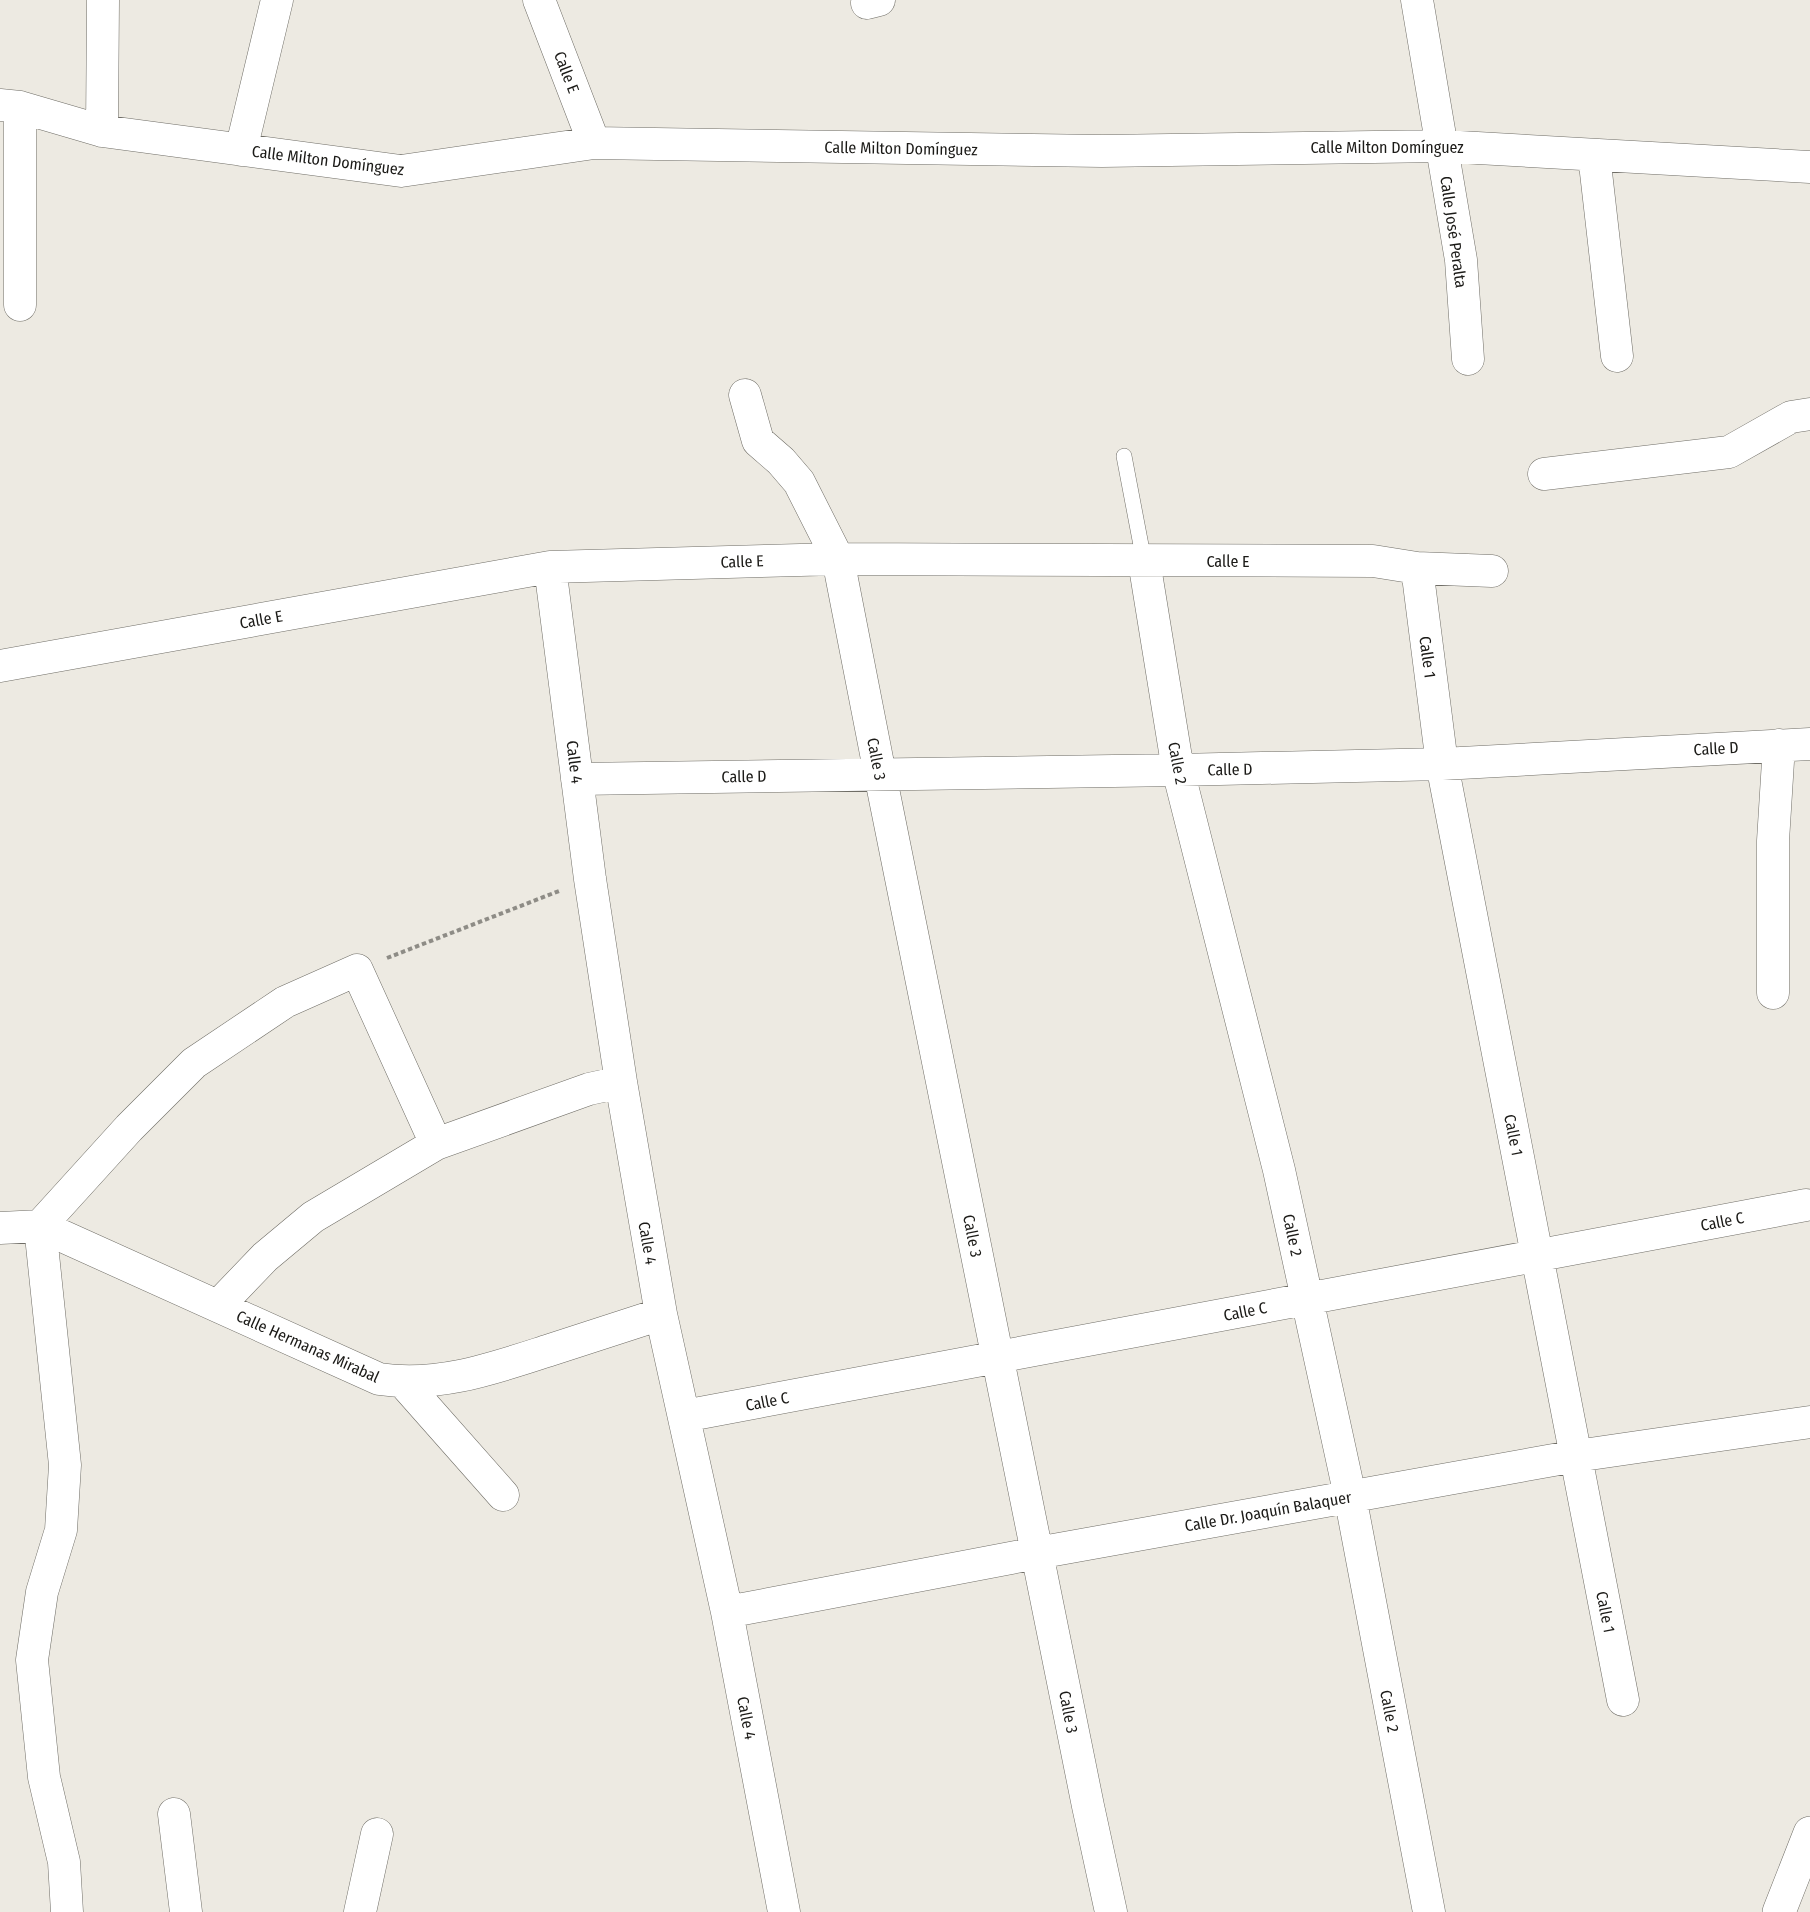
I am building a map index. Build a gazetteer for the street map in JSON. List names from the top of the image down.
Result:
{
  "streets": {
    "street": [
      "Calle E",
      "Calle Milton Domínguez",
      "Calle José Peralta",
      "Calle 1",
      "Calle D",
      "Calle 3",
      "Calle 4",
      "Calle 2",
      "Calle C",
      "Calle Hermanas Mirabal",
      "Calle Dr. Joaquín Balaquer"
    ]
  },
  "crossings": [
    ["Calle E", "Calle Milton Domínguez"],
    ["Calle E", "Calle 1"],
    ["Calle E", "Calle 3"],
    ["Calle E", "Calle 4"],
    ["Calle E", "Calle 2"],
    ["Calle Milton Domínguez", "Calle José Peralta"],
    ["Calle 1", "Calle D"],
    ["Calle 1", "Calle C"],
    ["Calle 1", "Calle Dr. Joaquín Balaquer"],
    ["Calle D", "Calle 3"],
    ["Calle D", "Calle 4"],
    ["Calle D", "Calle 2"],
    ["Calle 3", "Calle C"],
    ["Calle 3", "Calle Dr. Joaquín Balaquer"],
    ["Calle 4", "Calle C"],
    ["Calle 4", "Calle Hermanas Mirabal"],
    ["Calle 4", "Calle Dr. Joaquín Balaquer"],
    ["Calle 2", "Calle C"],
    ["Calle 2", "Calle Dr. Joaquín Balaquer"]
  ]
}
